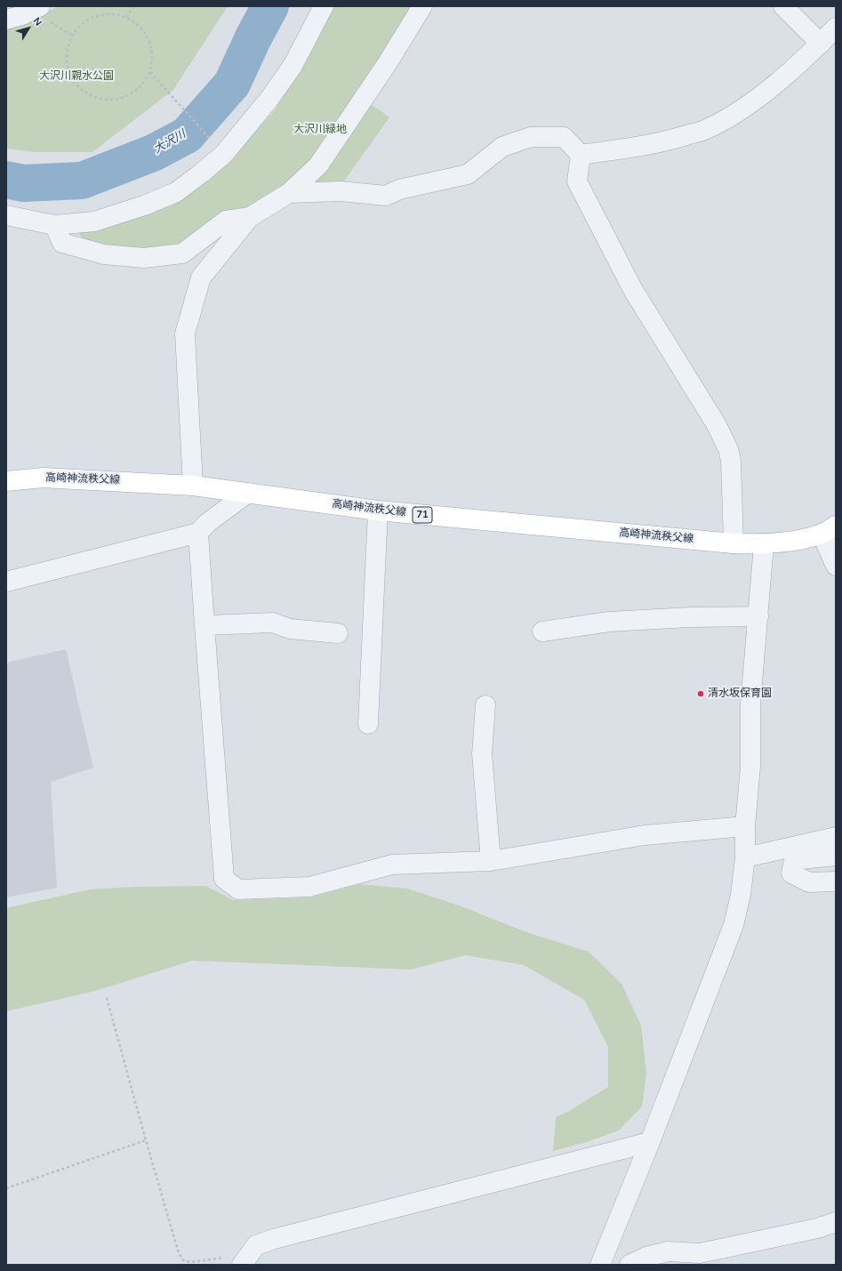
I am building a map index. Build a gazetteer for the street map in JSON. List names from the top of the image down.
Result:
{
  "streets": {
    "main road": ["高崎神流秩父線", "71"]
  },
  "water": ["大沢川"],
  "parks": ["大沢川親水公園", "大沢川緑地"],
  "places": ["清水坂保育園"],
  "north": "top right"
}
